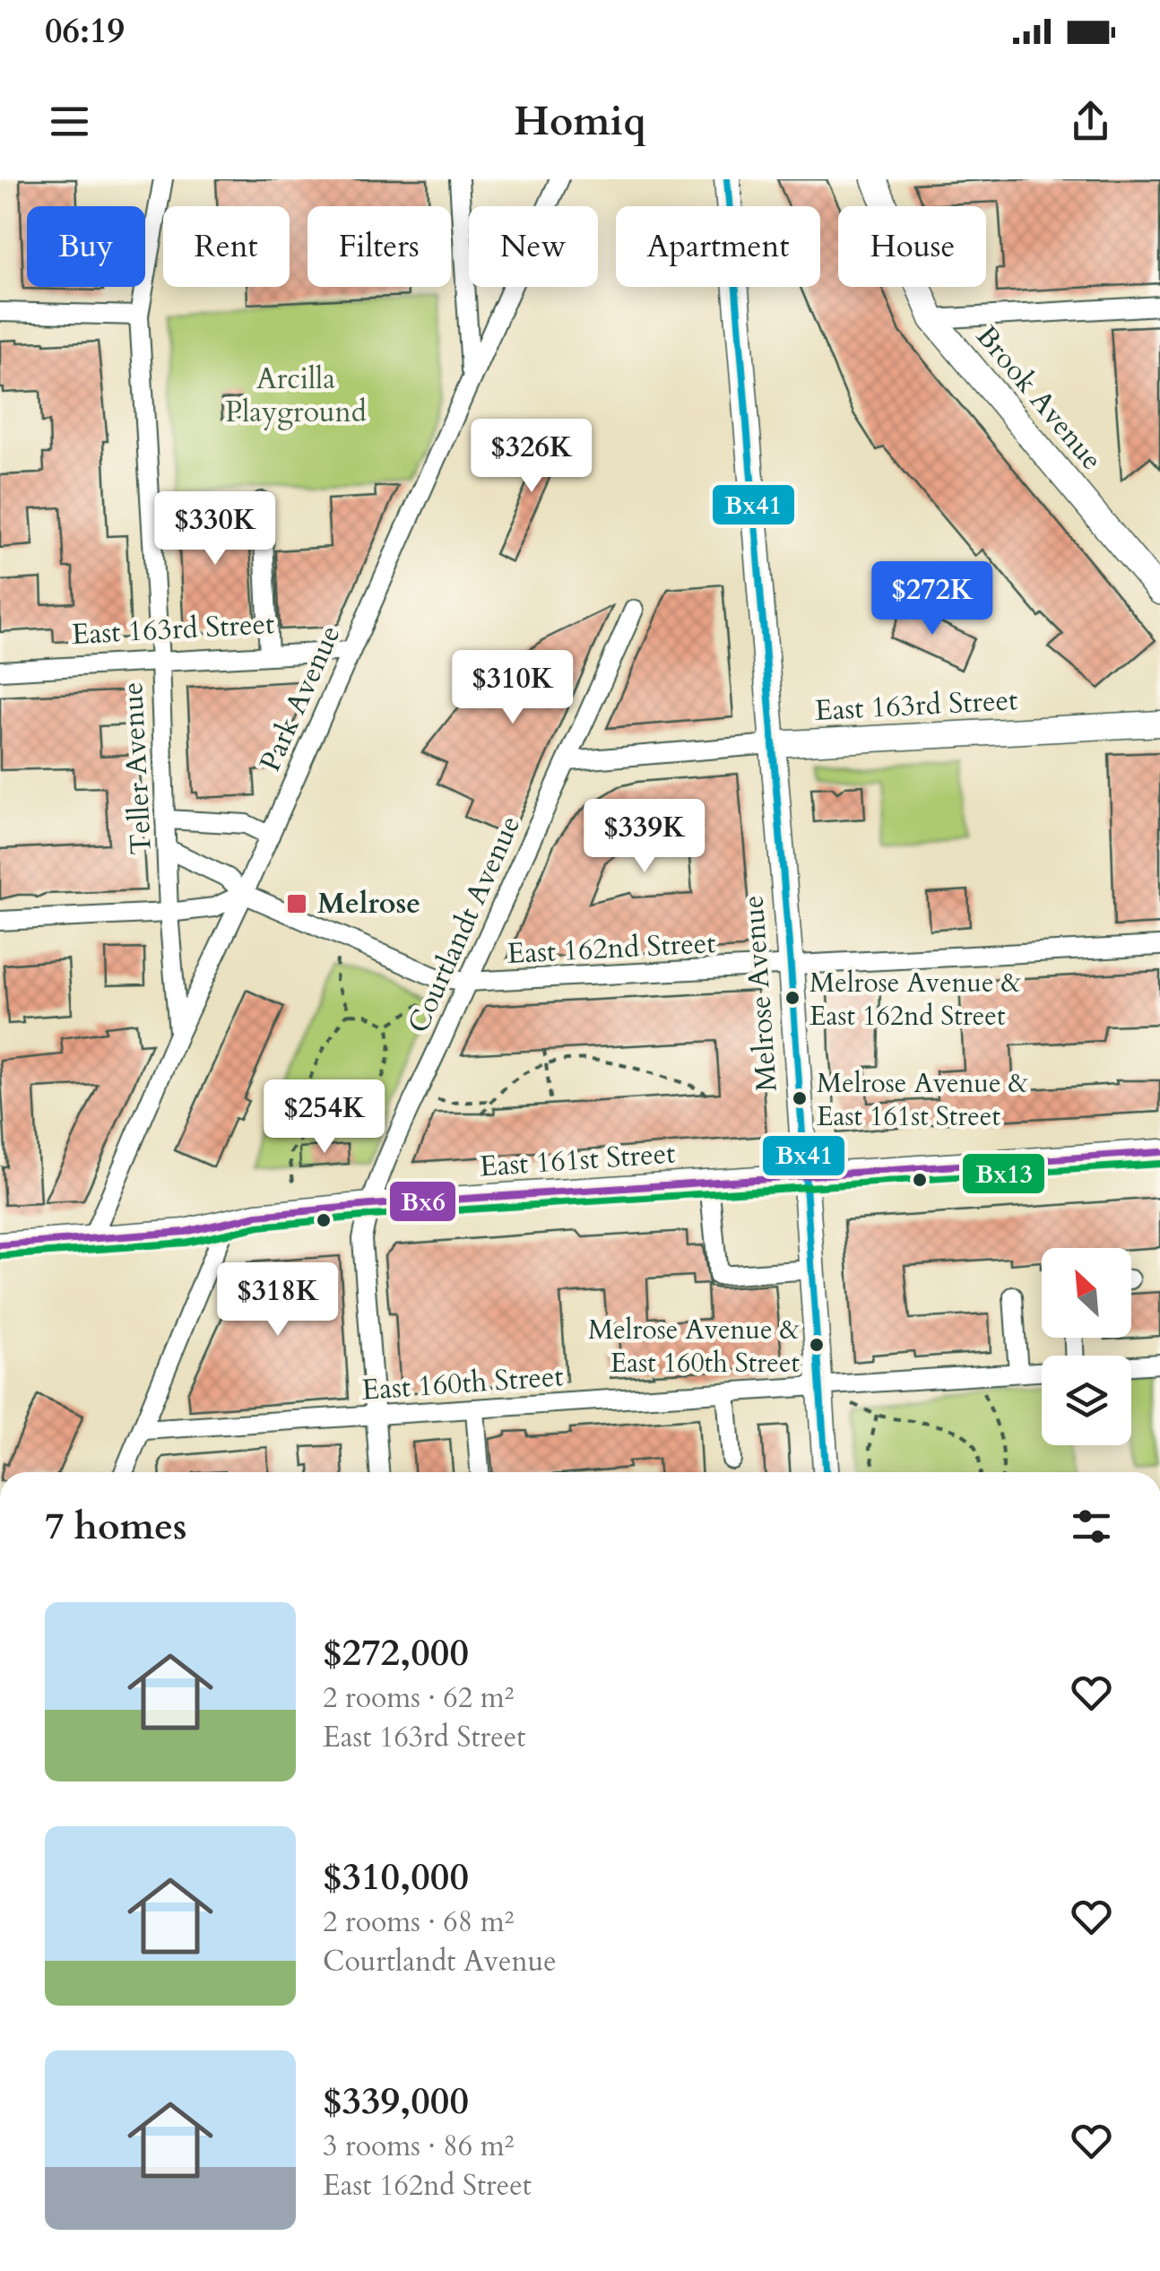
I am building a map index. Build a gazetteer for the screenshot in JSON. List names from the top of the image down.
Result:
{
  "streets": {
    "main road": [
      "Brook Avenue",
      "East 163rd Street",
      "Melrose Avenue",
      "East 161st Street"
    ],
    "street": [
      "Park Avenue",
      "Teller Avenue",
      "Courtlandt Avenue",
      "East 162nd Street",
      "East 160th Street"
    ]
  },
  "crossings": [
    ["East 163rd Street", "Park Avenue"],
    ["East 163rd Street", "Teller Avenue"],
    ["East 163rd Street", "Courtlandt Avenue"],
    ["East 163rd Street", "Melrose Avenue"],
    ["Park Avenue", "Teller Avenue"],
    ["Park Avenue", "East 162nd Street"],
    ["Park Avenue", "East 161st Street"],
    ["Teller Avenue", "East 162nd Street"],
    ["Courtlandt Avenue", "East 162nd Street"],
    ["Courtlandt Avenue", "East 161st Street"],
    ["Courtlandt Avenue", "East 160th Street"],
    ["East 162nd Street", "Melrose Avenue"],
    ["Melrose Avenue", "East 161st Street"],
    ["Melrose Avenue", "East 160th Street"]
  ],
  "parks": ["Arcilla Playground"],
  "places": {
    "transit": ["Melrose"],
    "other": ["Melrose Avenue & East 162nd Street", "Melrose Avenue & East 161st Street", "Melrose Avenue & East 160th Street"]
  },
  "lines": ["transit line Bx41", "transit line Bx6", "transit line Bx13"],
  "north": "top left",
  "page": {
    "status": "06:19",
    "header": "Homiq",
    "chip": [
      "Buy",
      "Rent",
      "Filters",
      "New",
      "Apartment",
      "House"
    ],
    "price": [
      "$326K",
      "$330K",
      "$272K",
      "$310K",
      "$339K",
      "$254K",
      "$318K"
    ],
    "heading": "7 homes",
    "list": [
      {
        "name": "$272,000",
        "note": "2 rooms · 62 m² · East 163rd Street"
      },
      {
        "name": "$310,000",
        "note": "2 rooms · 68 m² · Courtlandt Avenue"
      },
      {
        "name": "$339,000",
        "note": "3 rooms · 86 m² · East 162nd Street"
      }
    ]
  }
}
